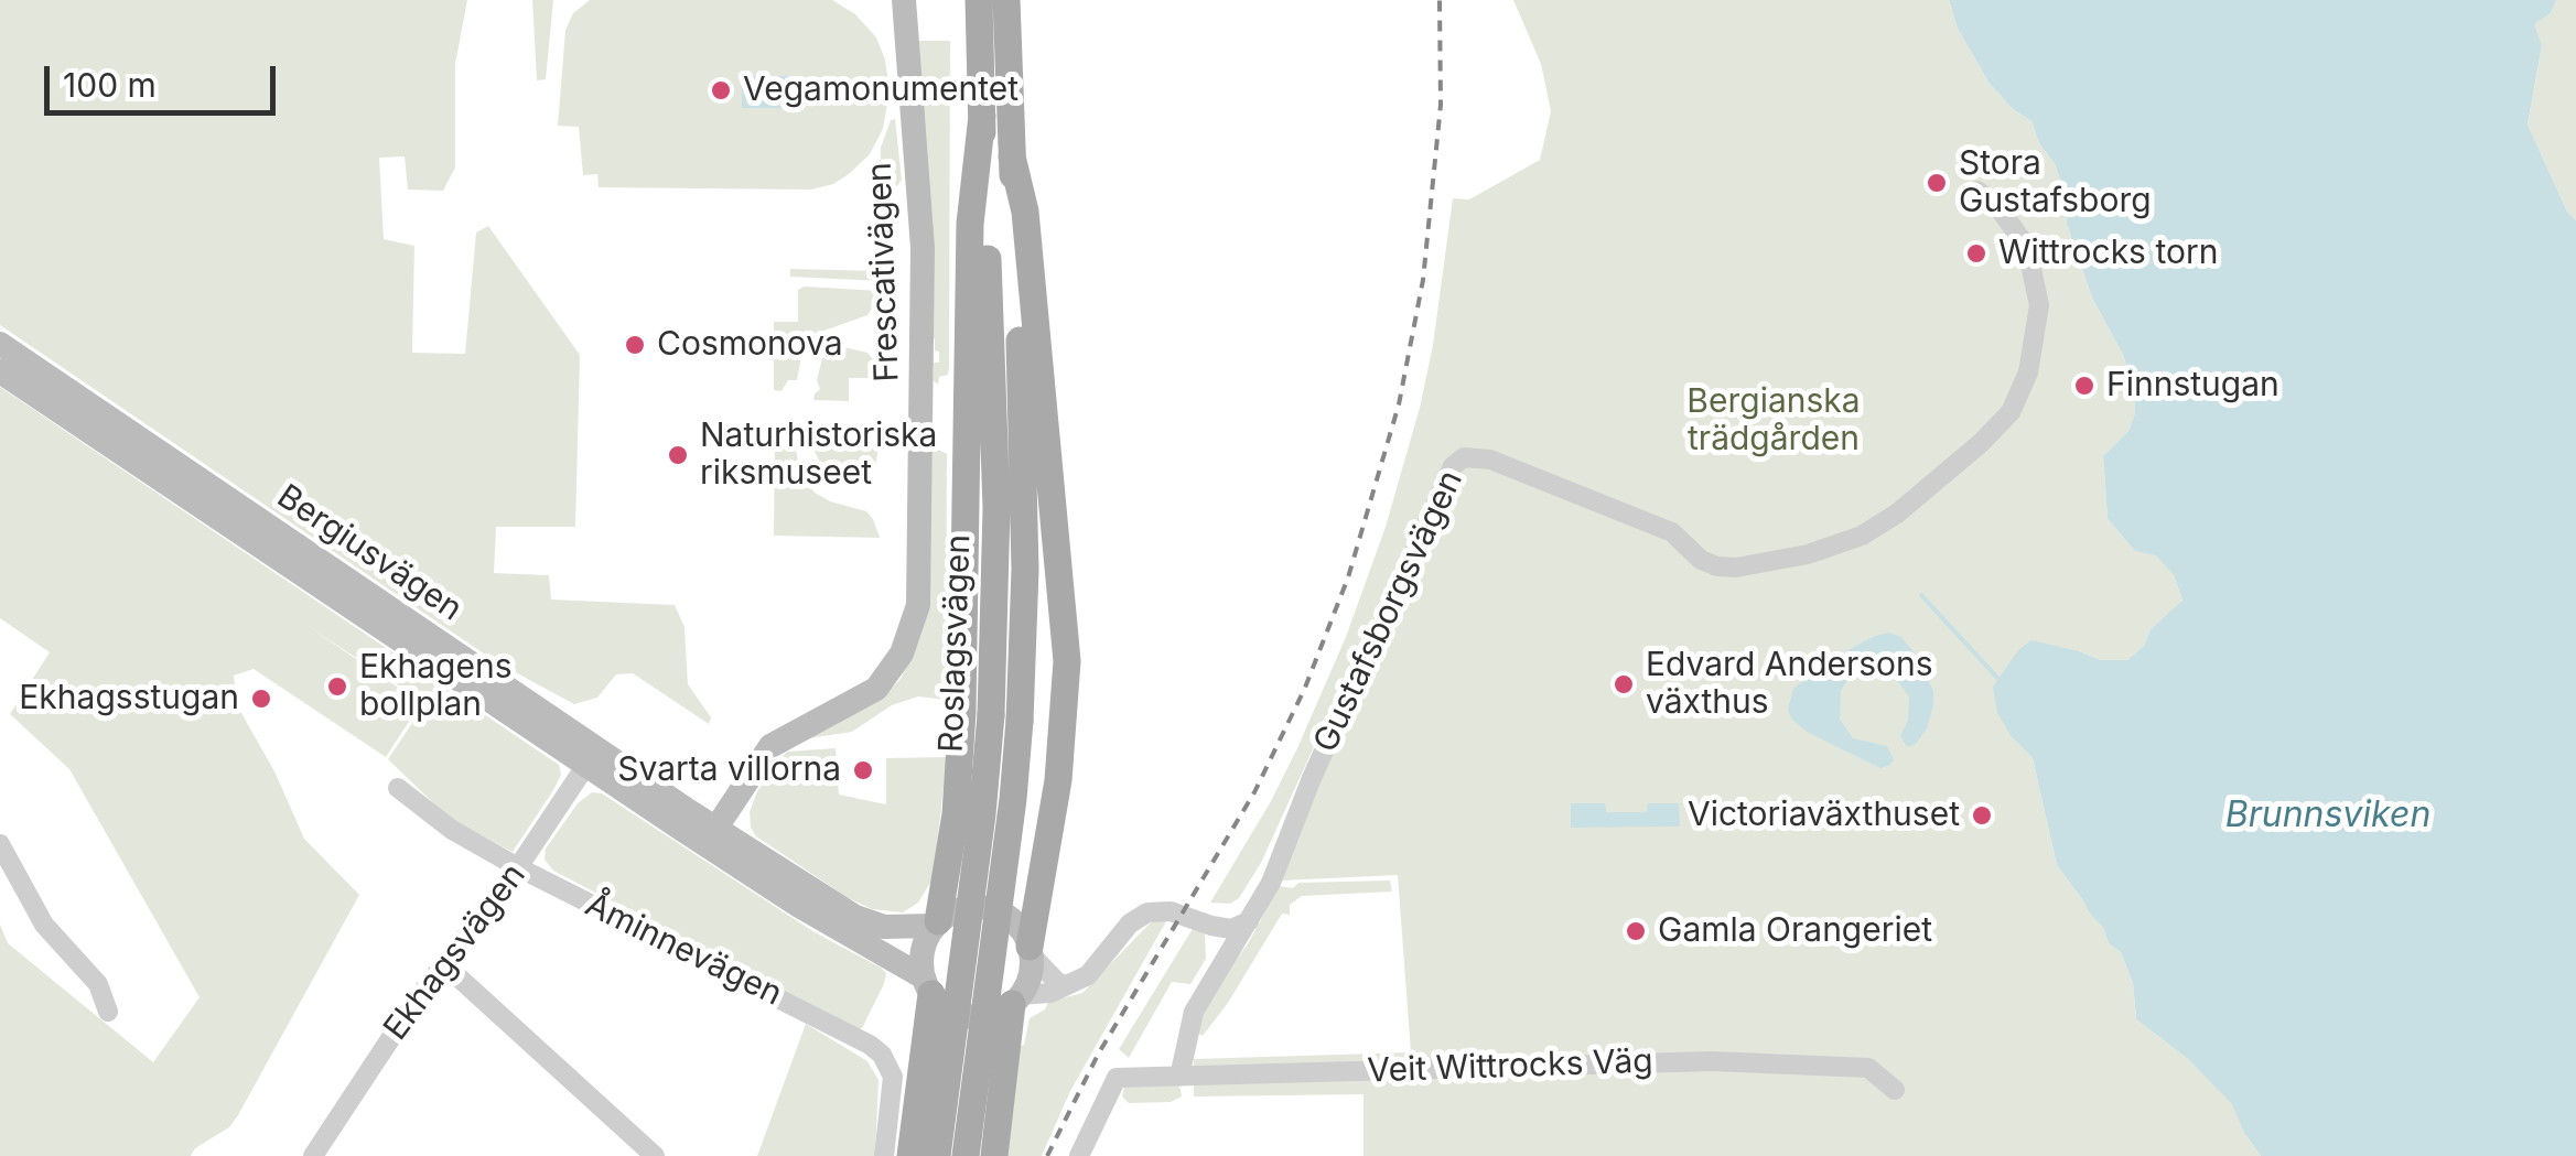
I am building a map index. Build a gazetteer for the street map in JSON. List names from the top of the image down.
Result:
{
  "streets": {
    "main road": ["Roslagsvägen"],
    "street": [
      "Frescativägen",
      "Bergiusvägen",
      "Gustafsborgsvägen",
      "Åminnevägen",
      "Ekhagsvägen",
      "Veit Wittrocks Väg"
    ]
  },
  "crossings": [
    ["Frescativägen", "Bergiusvägen"],
    ["Bergiusvägen", "Ekhagsvägen"],
    ["Gustafsborgsvägen", "Veit Wittrocks Väg"],
    ["Åminnevägen", "Ekhagsvägen"]
  ],
  "water": ["Brunnsviken"],
  "parks": ["Bergianska trädgården"],
  "places": [
    "Vegamonumentet",
    "Stora Gustafsborg",
    "Wittrocks torn",
    "Cosmonova",
    "Finnstugan",
    "Naturhistoriska riksmuseet",
    "Edvard Andersons växthus",
    "Ekhagens bollplan",
    "Ekhagsstugan",
    "Svarta villorna",
    "Victoriaväxthuset",
    "Gamla Orangeriet"
  ],
  "scale_bar": "100 m"
}
